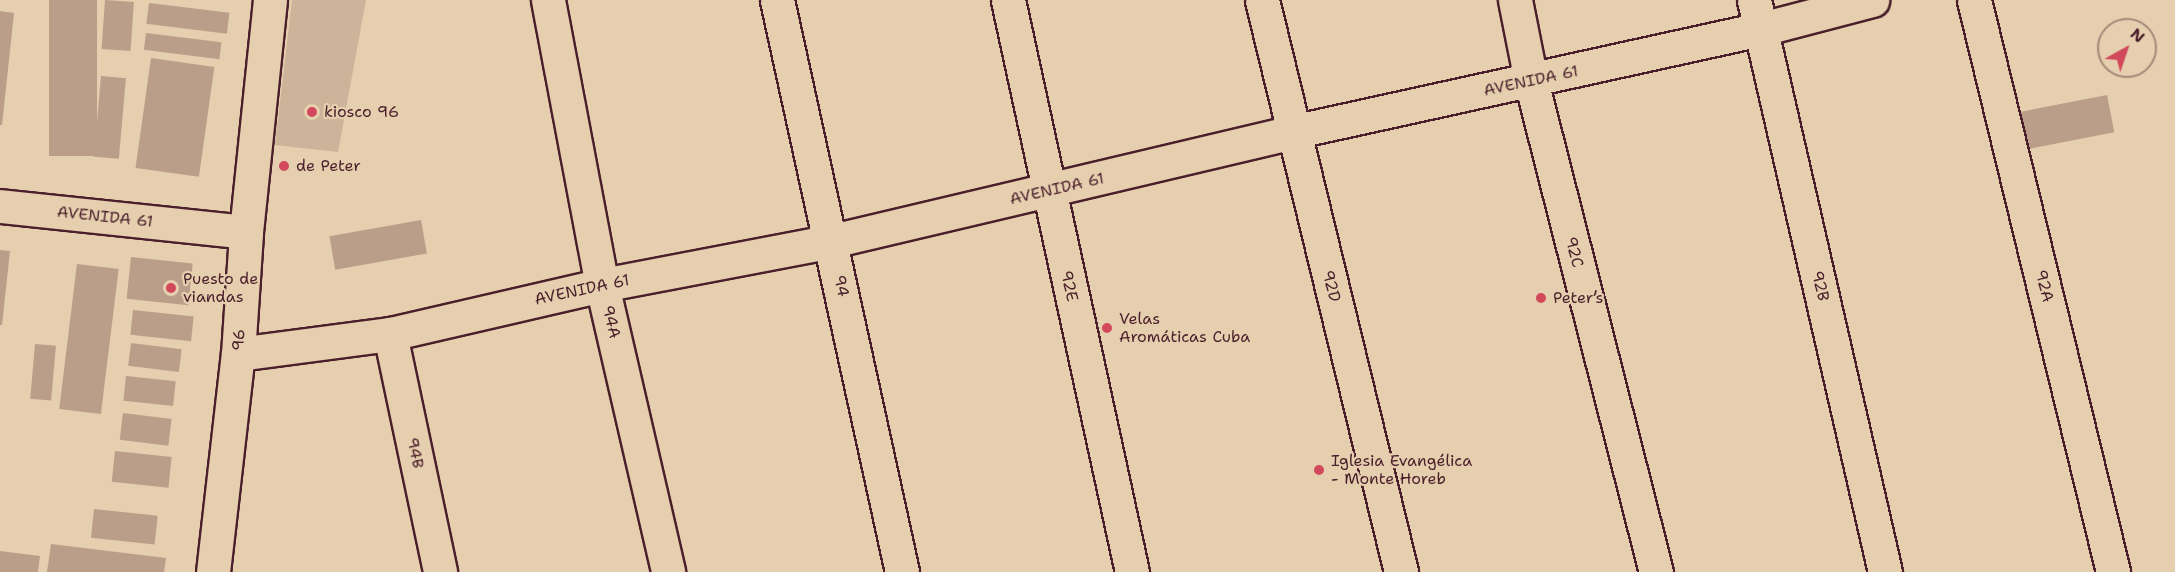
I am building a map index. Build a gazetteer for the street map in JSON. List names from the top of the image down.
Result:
{
  "streets": {
    "street": [
      "AVENIDA 61",
      "92C",
      "94",
      "92E",
      "92D",
      "92B",
      "92A",
      "94A",
      "96",
      "94B"
    ]
  },
  "crossings": [
    ["AVENIDA 61", "92C"],
    ["AVENIDA 61", "94"],
    ["AVENIDA 61", "92E"],
    ["AVENIDA 61", "92D"],
    ["AVENIDA 61", "92B"],
    ["AVENIDA 61", "94A"],
    ["AVENIDA 61", "96"],
    ["AVENIDA 61", "94B"]
  ],
  "places": [
    "kiosco 96",
    "de Peter",
    "Puesto de viandas",
    "Peter’s",
    "Velas Aromáticas Cuba",
    "Iglesia Evangélica - Monte Horeb"
  ],
  "north": "top right"
}
